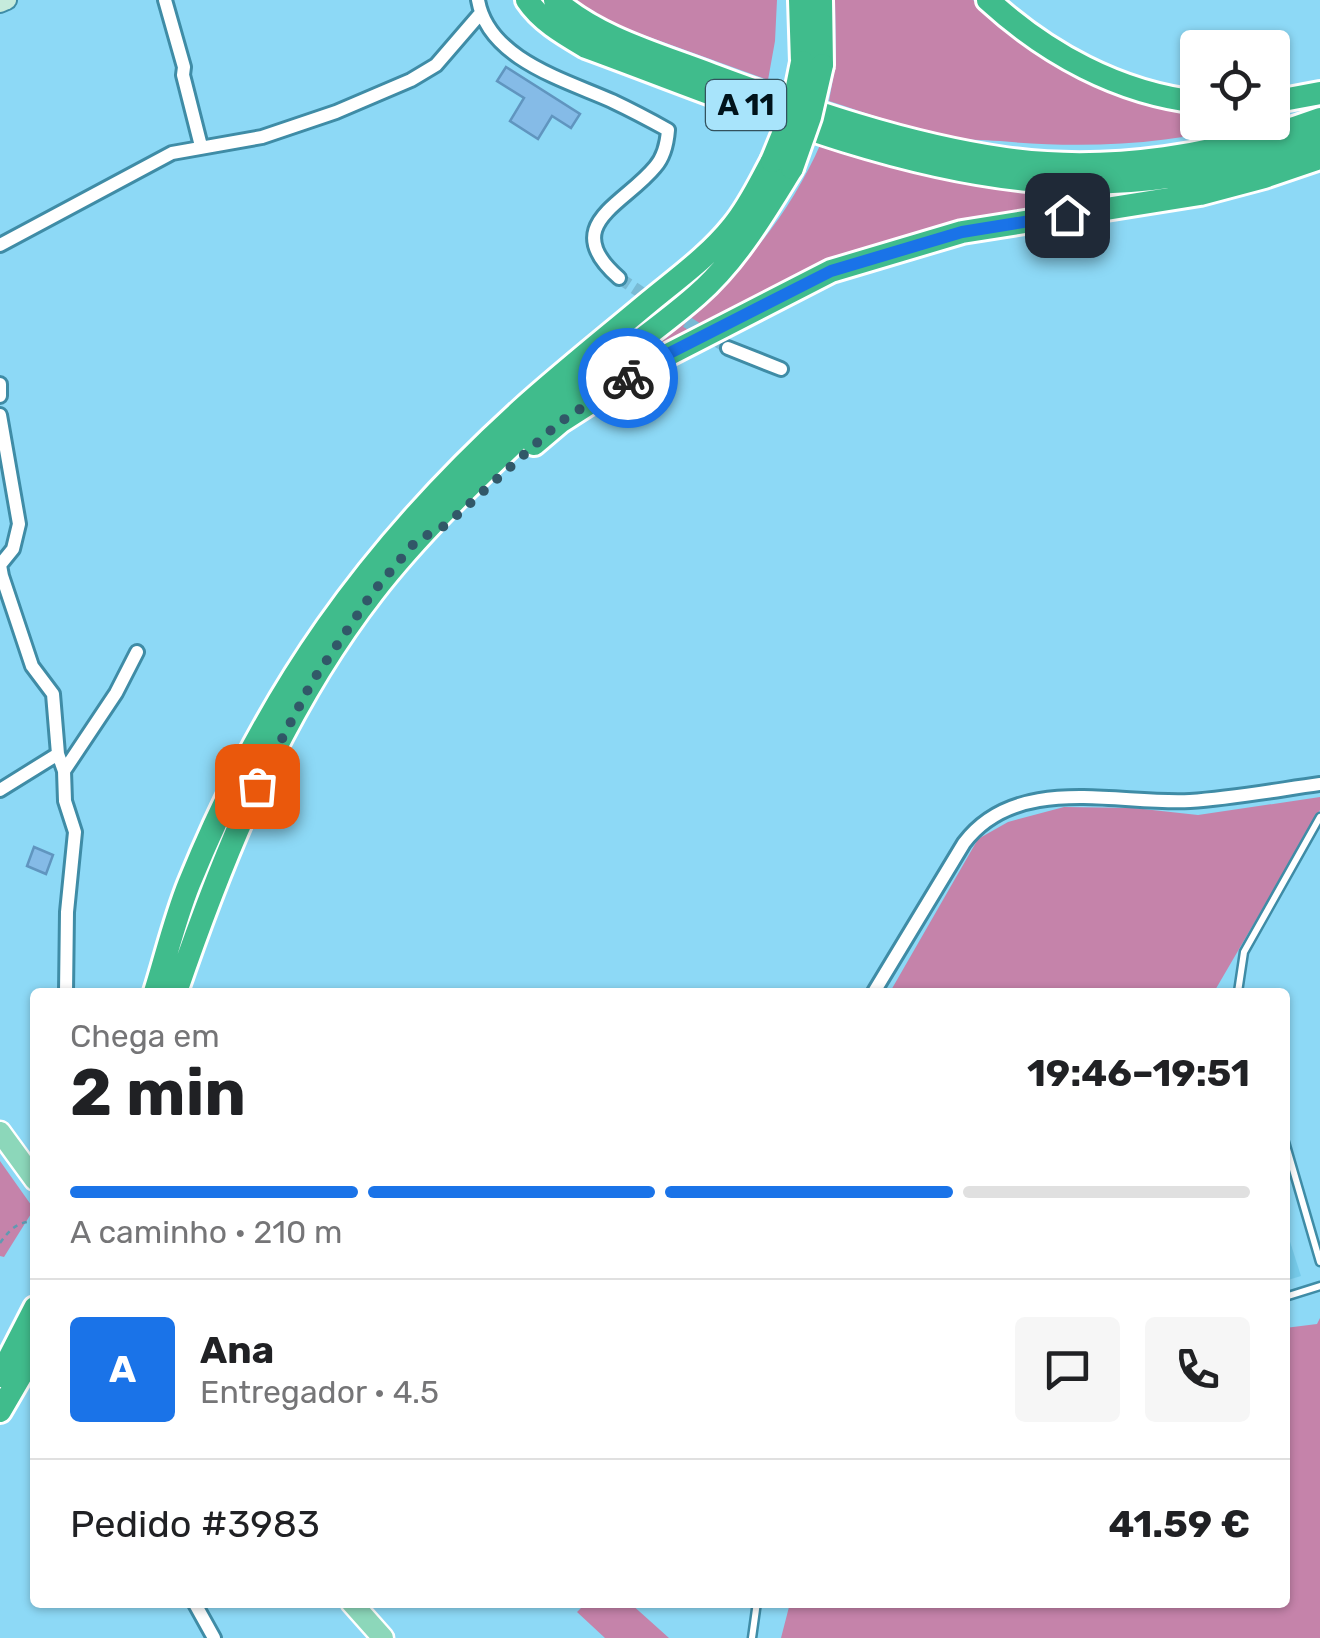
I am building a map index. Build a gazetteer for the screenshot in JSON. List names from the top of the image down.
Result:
{
  "streets": {
    "highway": ["A 11"]
  },
  "page": {
    "heading": ["2 min", "Chega em", "19:46–19:51"],
    "panel": [
      "Ana",
      "Entregador · 4.5",
      "Pedido #3983",
      "41.59 €"
    ],
    "bar": "A caminho · 210 m",
    "round": "A"
  }
}
